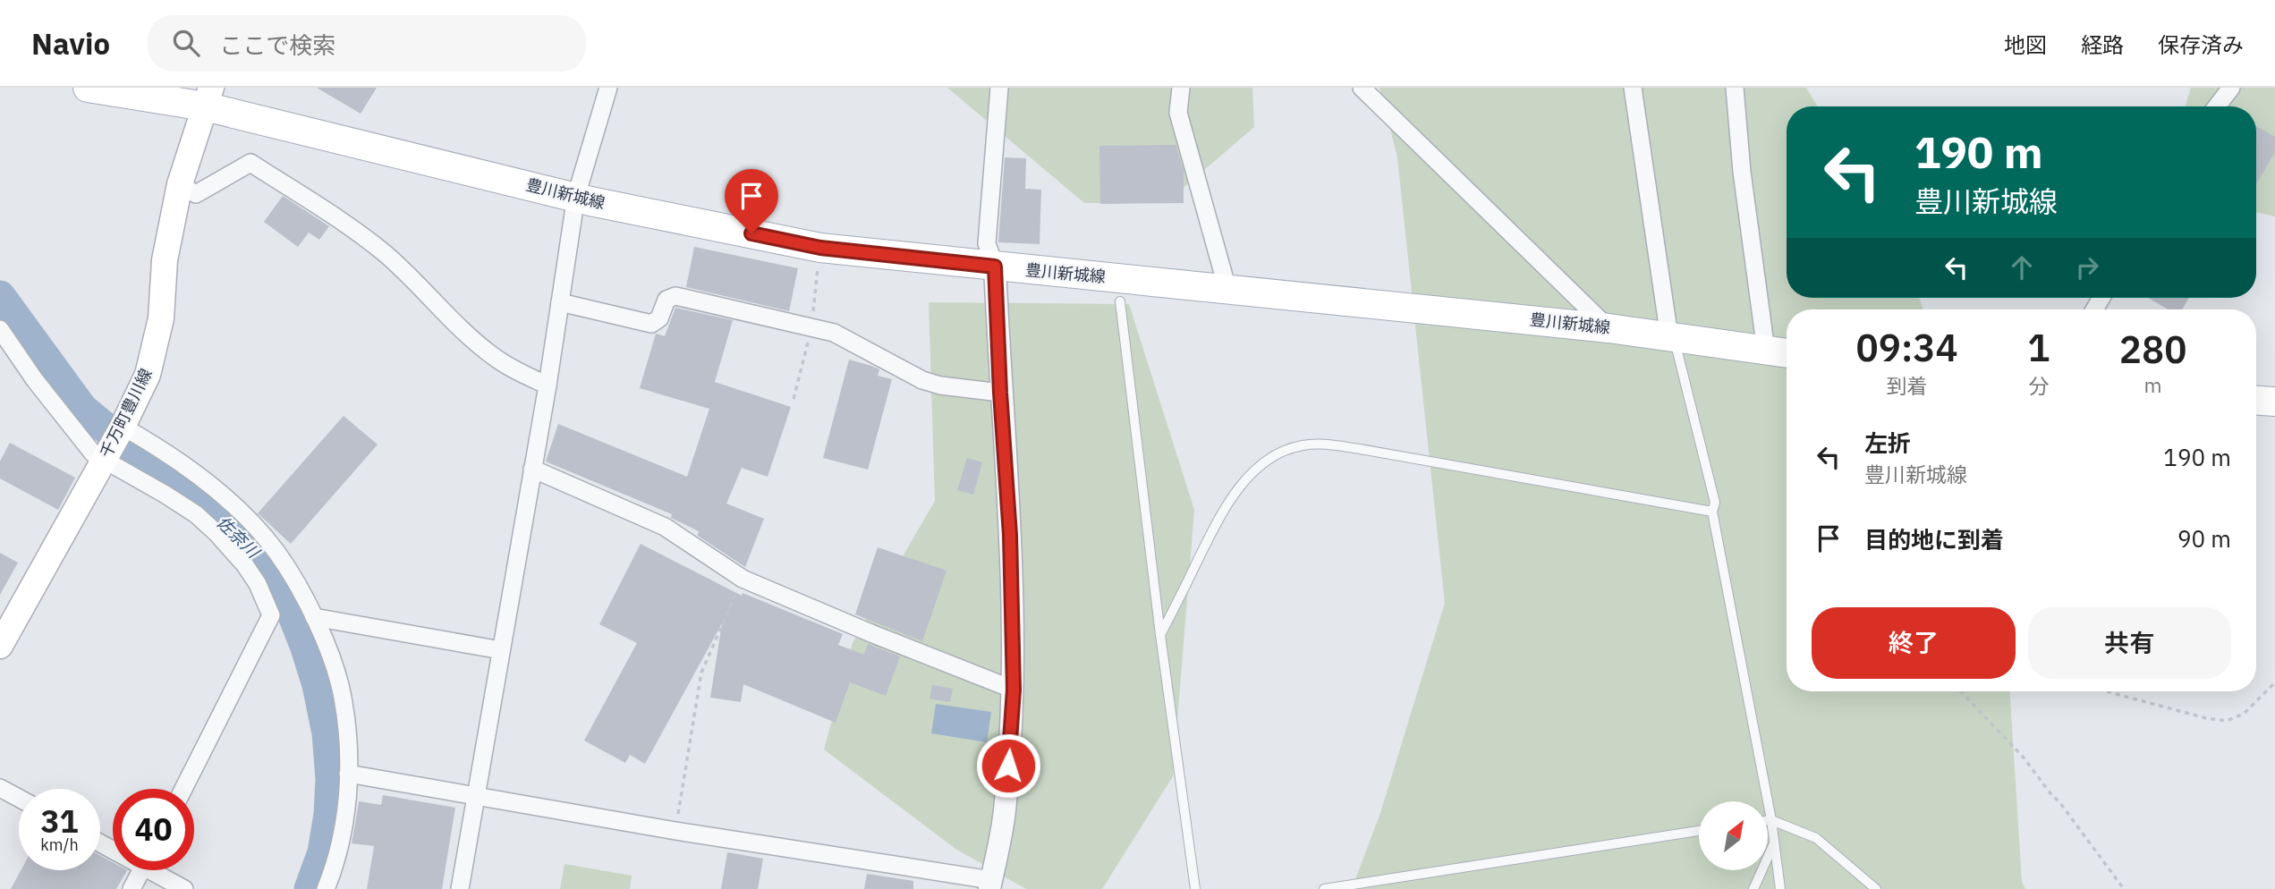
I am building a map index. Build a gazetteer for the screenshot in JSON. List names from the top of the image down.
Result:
{
  "streets": {
    "main road": ["豊川新城線", "千万町豊川線"]
  },
  "crossings": [
    ["豊川新城線", "千万町豊川線"]
  ],
  "water": ["佐奈川"],
  "north": "top right",
  "page": {
    "header": "Navio",
    "search": "ここで検索",
    "nav": ["地図", "経路", "保存済み"],
    "turn": ["190 m", "豊川新城線"],
    "eta": [
      "09:34",
      "到着",
      "1",
      "分",
      "280",
      "m"
    ],
    "list": [
      {
        "name": "左折",
        "note": "豊川新城線",
        "value": "190 m"
      },
      {
        "name": "目的地に到着",
        "value": "90 m"
      }
    ],
    "buttons": ["終了", "共有"],
    "speed": "31 km/h",
    "limit": "40"
  }
}
